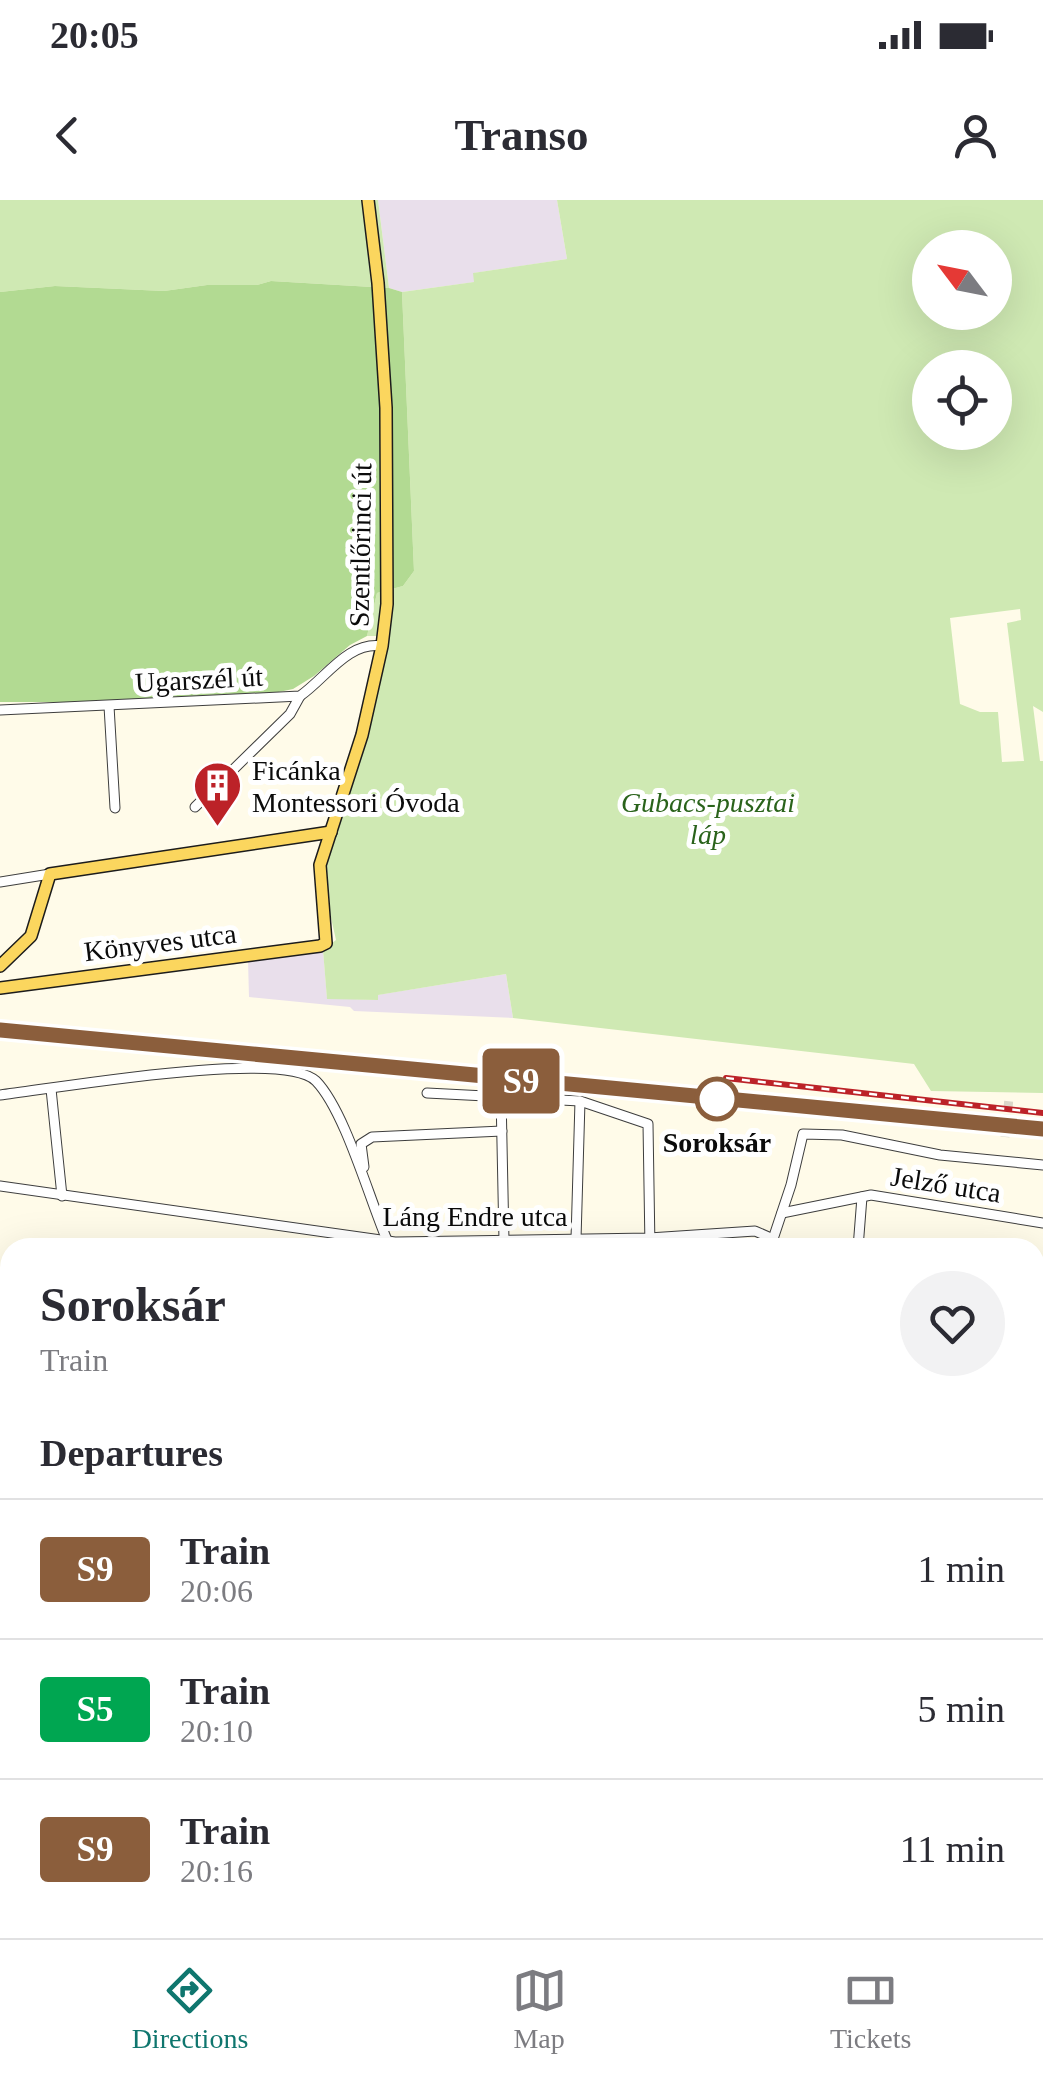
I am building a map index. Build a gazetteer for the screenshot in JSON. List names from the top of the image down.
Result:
{
  "streets": {
    "main road": ["Szentlőrinci út", "Könyves utca"],
    "street": ["Ugarszél út", "Jelző utca", "Láng Endre utca"]
  },
  "crossings": [
    ["Szentlőrinci út", "Ugarszél út"],
    ["Szentlőrinci út", "Könyves utca"]
  ],
  "parks": ["Gubacs-pusztai láp"],
  "places": {
    "building": ["Ficánka Montessori Óvoda"],
    "other": ["Soroksár"]
  },
  "north": "top left",
  "page": {
    "status": "20:05",
    "header": "Transo",
    "on_map": "S9",
    "heading": [
      ["Soroksár", "Train"],
      "Departures"
    ],
    "list": [
      {
        "mark": "S9",
        "name": "Train",
        "note": "20:06",
        "value": "1 min"
      },
      {
        "mark": "S5",
        "name": "Train",
        "note": "20:10",
        "value": "5 min"
      },
      {
        "mark": "S9",
        "name": "Train",
        "note": "20:16",
        "value": "11 min"
      }
    ],
    "tabs": ["Directions", "Map", "Tickets"]
  }
}
